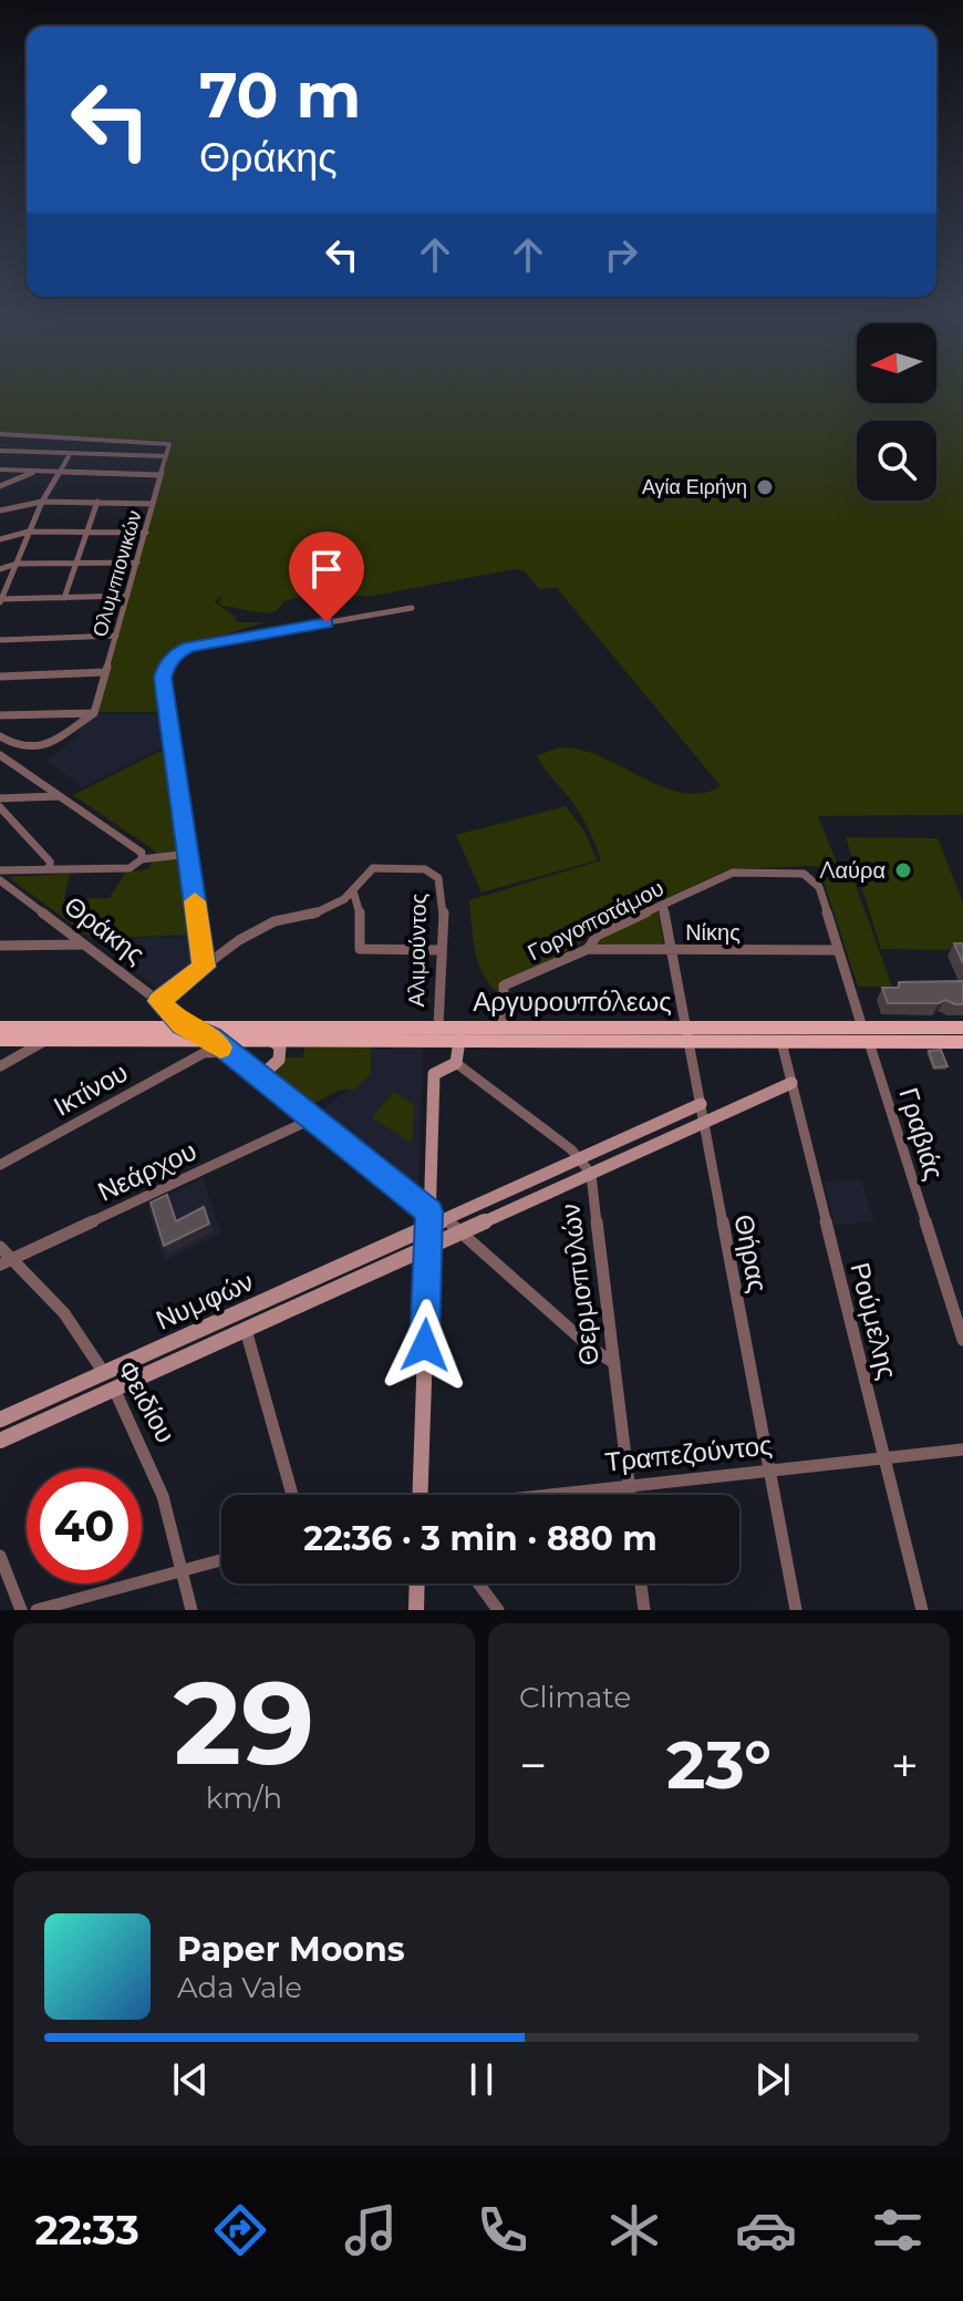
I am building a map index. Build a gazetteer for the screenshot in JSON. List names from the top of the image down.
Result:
{
  "streets": {
    "main road": ["Αργυρουπόλεως"],
    "street": [
      "Ολυμπιονικών",
      "Γοργοποτάμου",
      "Θράκης",
      "Νίκης",
      "Αλιμούντος",
      "Ικτίνου",
      "Γραβιάς",
      "Νεάρχου",
      "Θήρας",
      "Θερμοπυλών",
      "Νυμφών",
      "Ρούμελης",
      "Φειδίου",
      "Τραπεζούντος"
    ]
  },
  "crossings": [
    ["Γοργοποτάμου", "Νίκης"],
    ["Γοργοποτάμου", "Γραβιάς"],
    ["Γοργοποτάμου", "Θήρας"],
    ["Θράκης", "Αλιμούντος"],
    ["Θράκης", "Αργυρουπόλεως"],
    ["Θράκης", "Ικτίνου"],
    ["Θράκης", "Νεάρχου"],
    ["Θράκης", "Νυμφών"],
    ["Νίκης", "Γραβιάς"],
    ["Νίκης", "Θήρας"],
    ["Αλιμούντος", "Αργυρουπόλεως"],
    ["Αργυρουπόλεως", "Γραβιάς"],
    ["Αργυρουπόλεως", "Θήρας"],
    ["Αργυρουπόλεως", "Ρούμελης"],
    ["Νεάρχου", "Φειδίου"],
    ["Θήρας", "Νυμφών"],
    ["Θήρας", "Τραπεζούντος"],
    ["Θερμοπυλών", "Νυμφών"],
    ["Θερμοπυλών", "Τραπεζούντος"],
    ["Νυμφών", "Ρούμελης"],
    ["Νυμφών", "Φειδίου"],
    ["Ρούμελης", "Τραπεζούντος"]
  ],
  "places": ["Αγία Ειρήνη", "Λαύρα"],
  "north": "left",
  "page": {
    "turn": ["70 m", "Θράκης"],
    "limit": "40",
    "trip": "22:36 · 3 min · 880 m",
    "tile": [
      ["29", "km/h"],
      "Climate"
    ],
    "heat": ["−", "23°", "+"],
    "song": ["Paper Moons", "Ada Vale"],
    "tabs": "22:33"
  }
}
